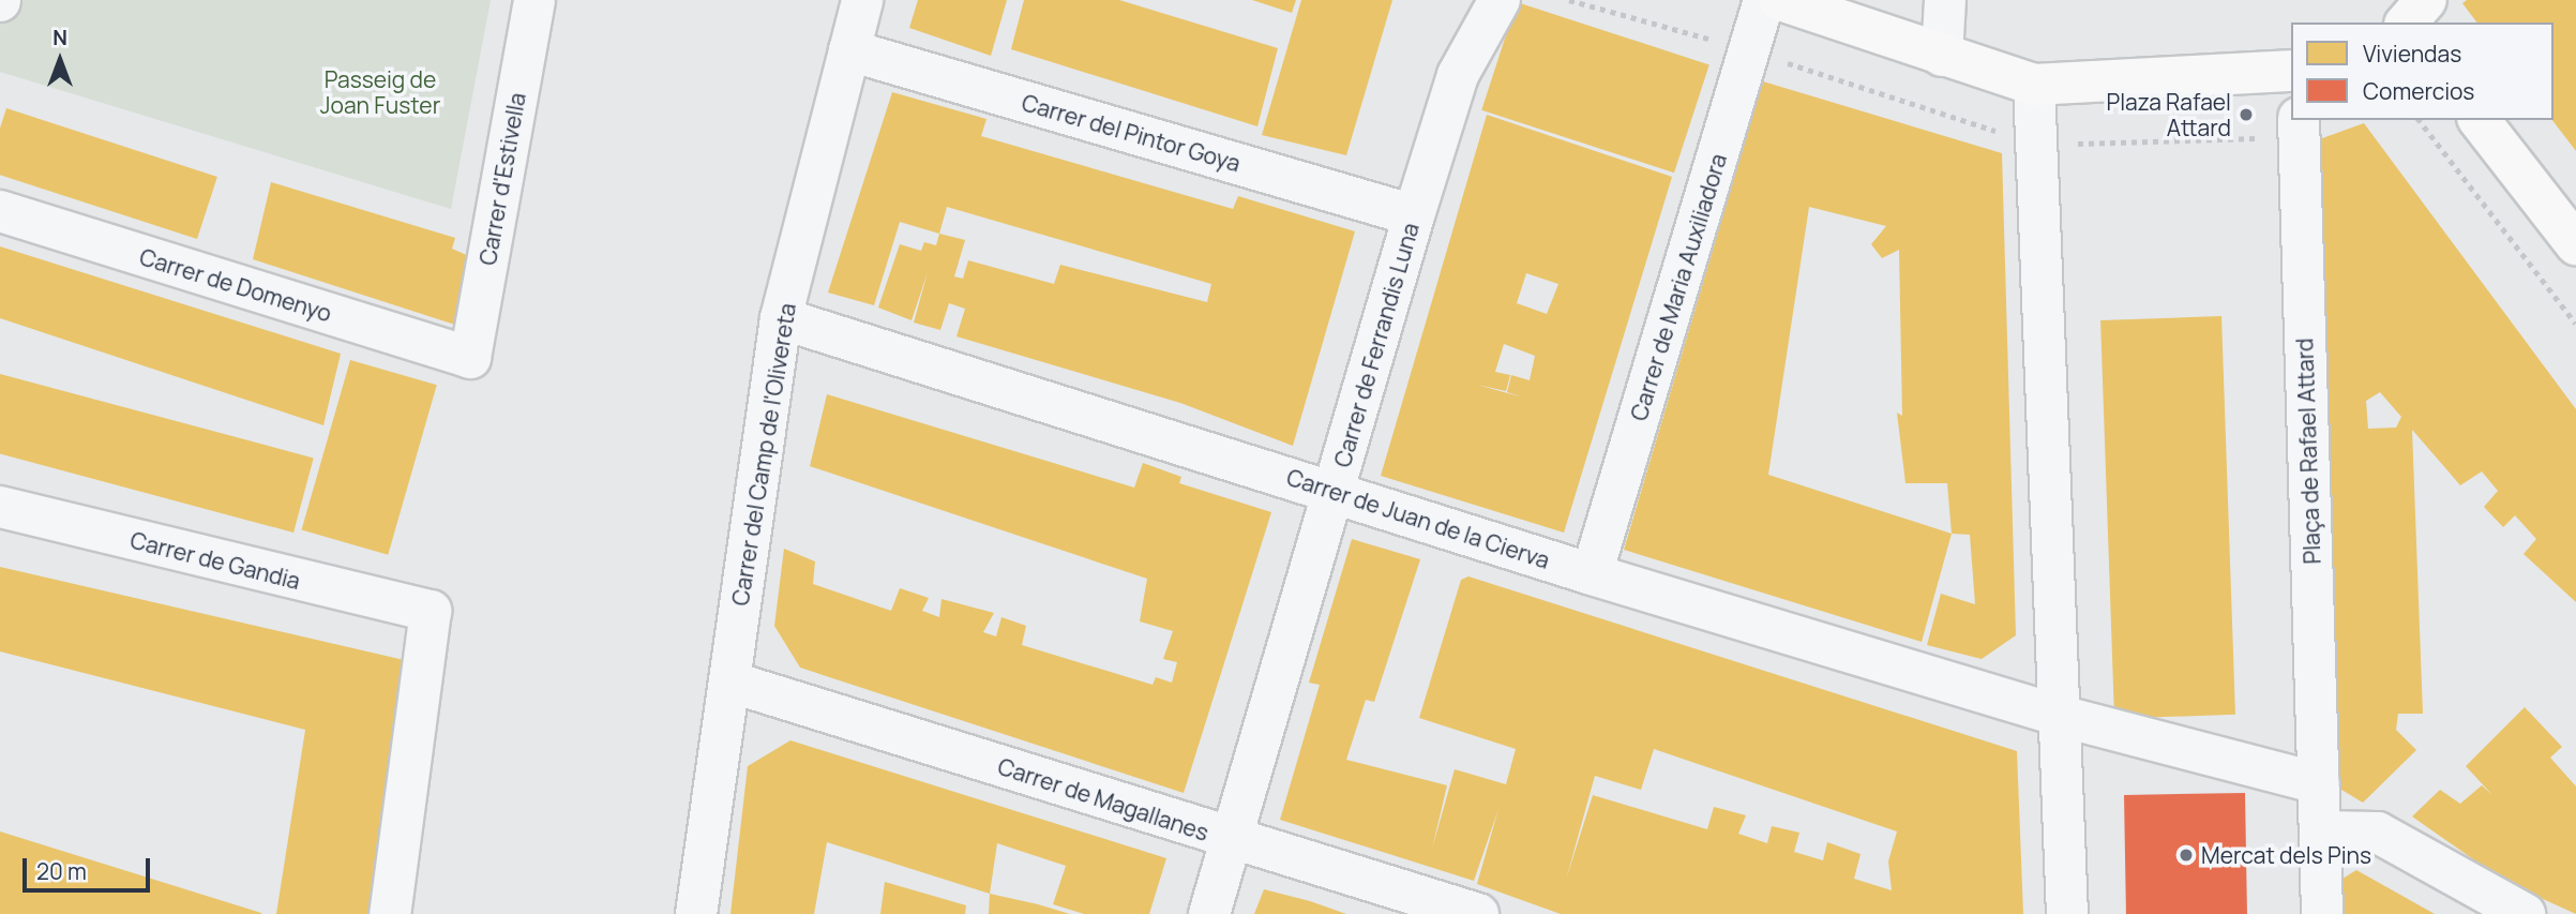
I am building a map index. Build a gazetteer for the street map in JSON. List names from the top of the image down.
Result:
{
  "streets": {
    "street": [
      "Carrer del Pintor Goya",
      "Carrer d'Estivella",
      "Carrer de Domenyo",
      "Carrer de Maria Auxiliadora",
      "Carrer de Ferrandis Luna",
      "Plaça de Rafael Attard",
      "Carrer del Camp de l'Olivereta",
      "Carrer de Juan de la Cierva",
      "Carrer de Gandia",
      "Carrer de Magallanes"
    ]
  },
  "crossings": [
    ["Carrer del Pintor Goya", "Carrer de Ferrandis Luna"],
    ["Carrer del Pintor Goya", "Carrer del Camp de l'Olivereta"],
    ["Carrer d'Estivella", "Carrer de Domenyo"],
    ["Carrer de Maria Auxiliadora", "Carrer de Juan de la Cierva"],
    ["Carrer de Ferrandis Luna", "Carrer de Juan de la Cierva"],
    ["Carrer de Ferrandis Luna", "Carrer de Magallanes"],
    ["Carrer del Camp de l'Olivereta", "Carrer de Juan de la Cierva"],
    ["Carrer del Camp de l'Olivereta", "Carrer de Magallanes"]
  ],
  "parks": ["Passeig de Joan Fuster"],
  "places": ["Plaza Rafael Attard", "Mercat dels Pins"],
  "legend": ["Viviendas", "Comercios"],
  "scale_bar": "20 m",
  "north": "top"
}
